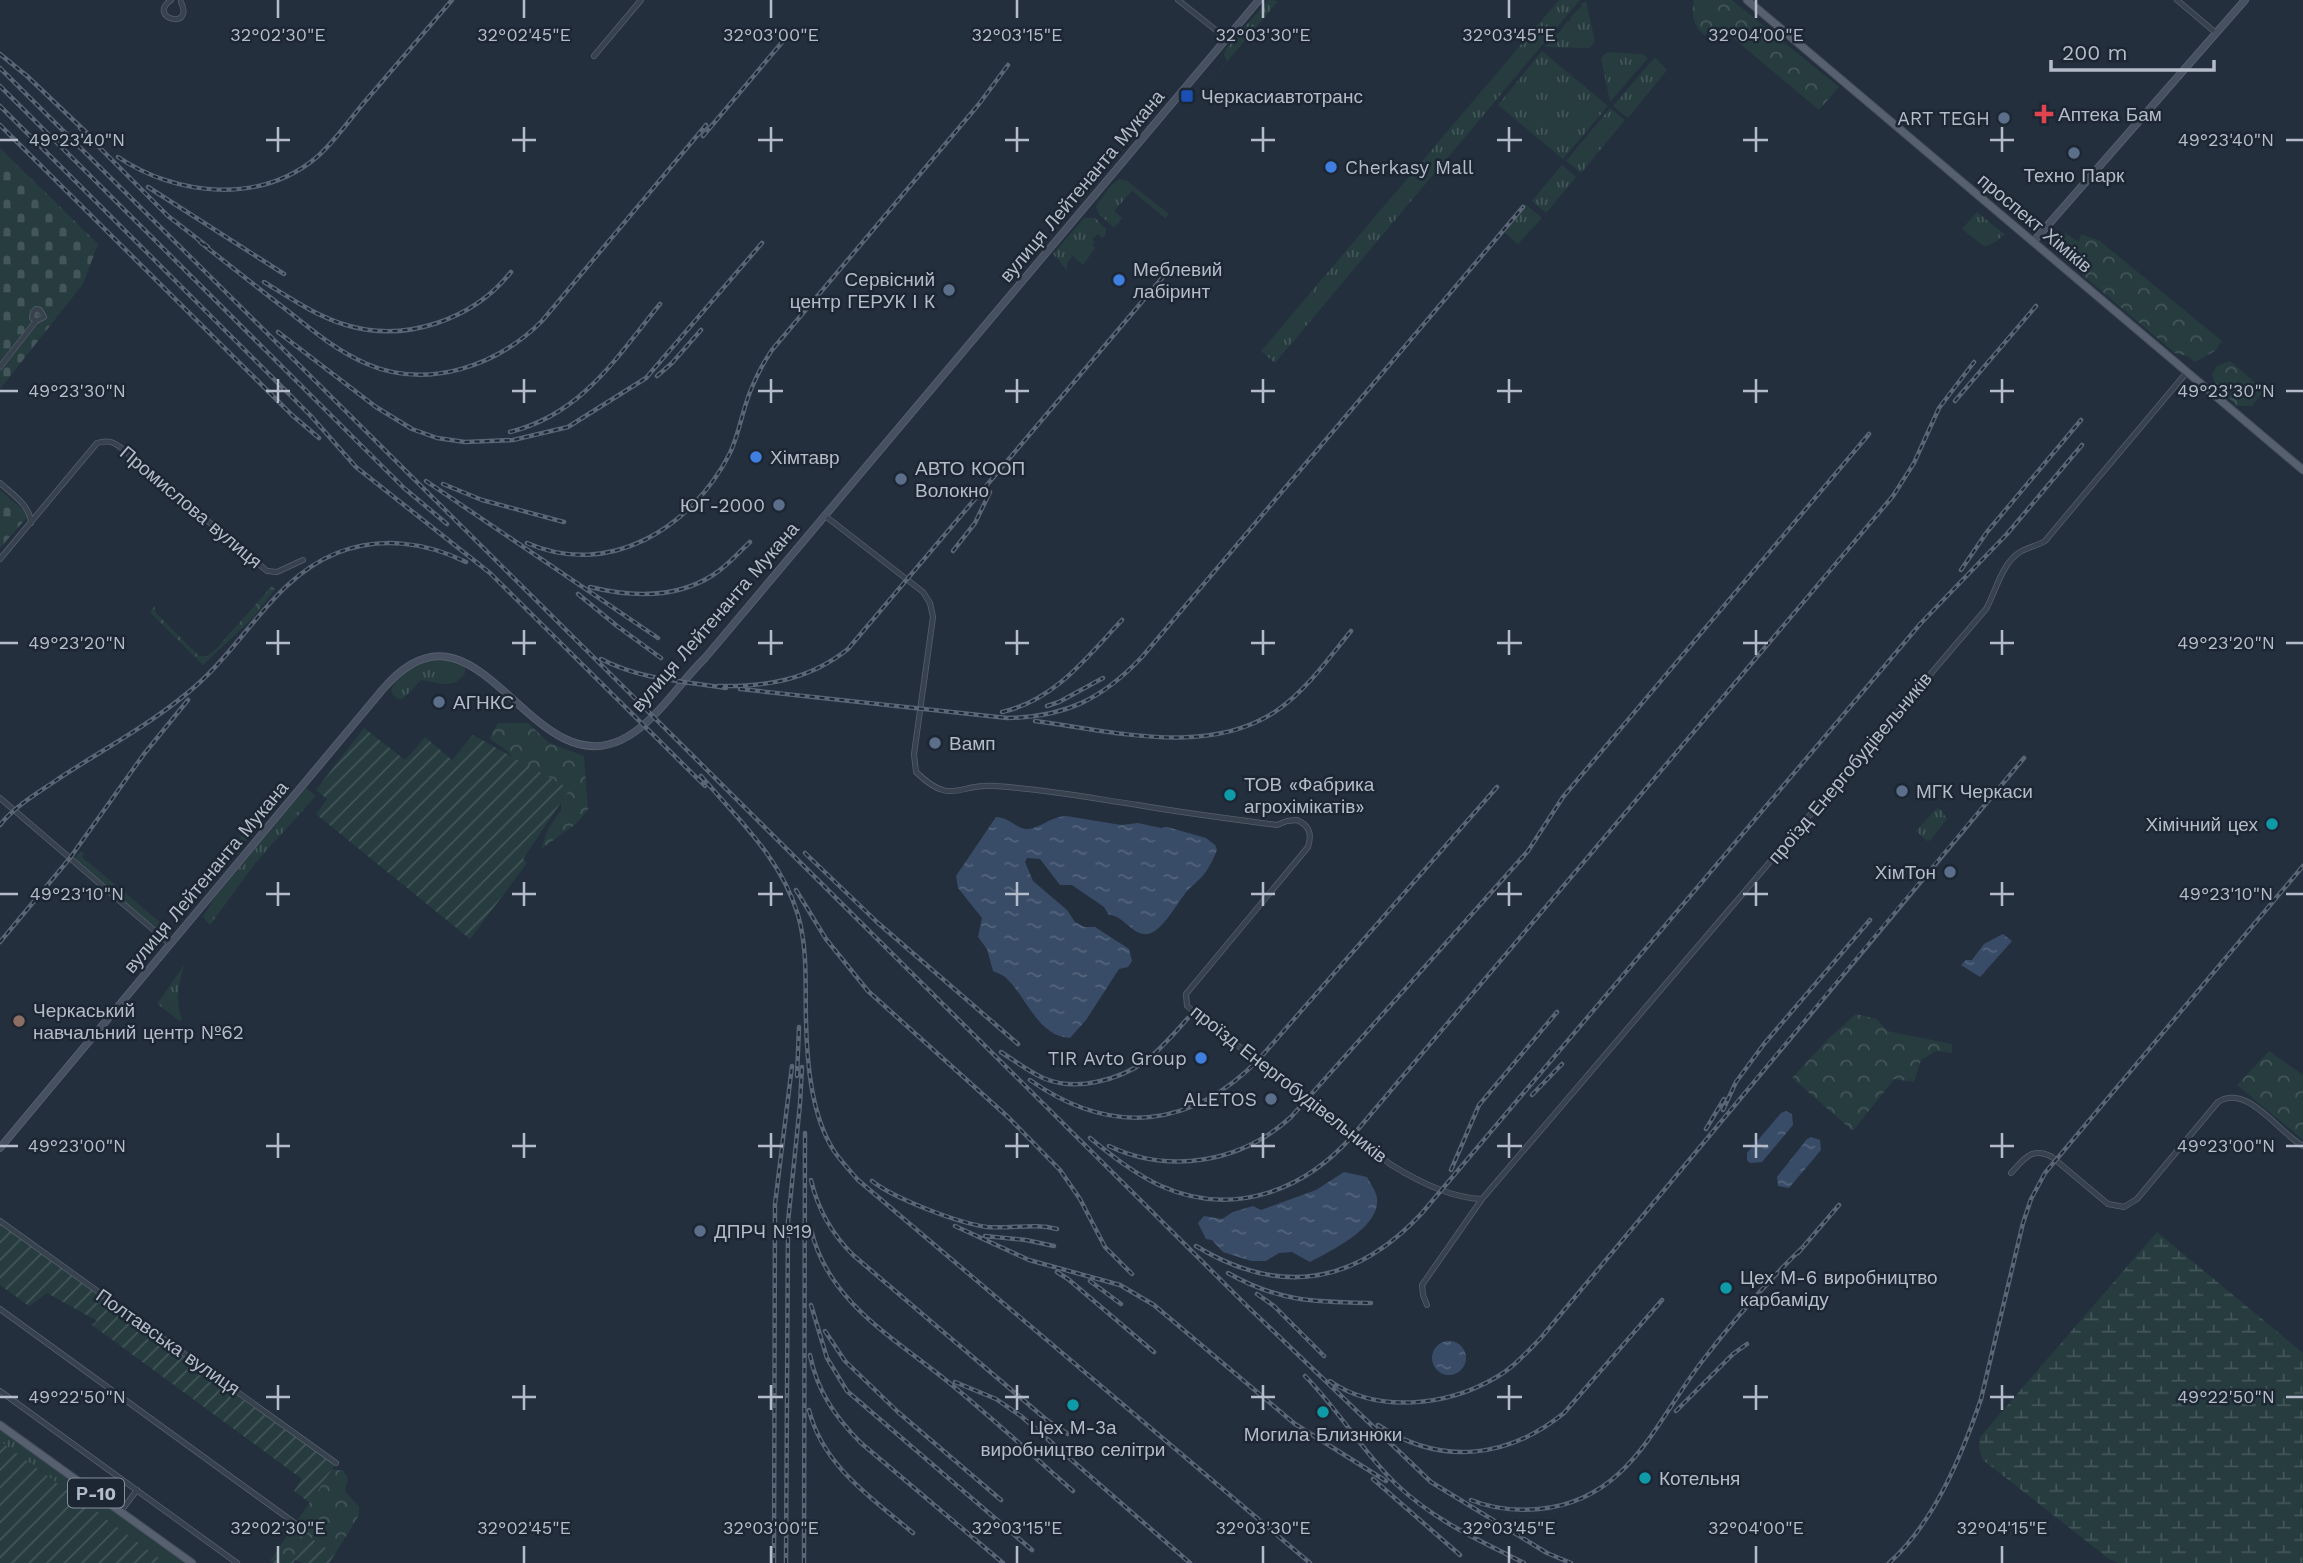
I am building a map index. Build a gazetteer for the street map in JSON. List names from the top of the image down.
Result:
{
  "streets": {
    "main road": ["вулиця Лейтенанта Мукана", "проспект Хіміків", "Р-10"],
    "street": ["Промислова вулиця", "проїзд Енергобудівельників", "Полтавська вулиця"]
  },
  "crossings": [
    ["вулиця Лейтенанта Мукана", "проїзд Енергобудівельників"],
    ["проспект Хіміків", "проїзд Енергобудівельників"]
  ],
  "places": {
    "transit": ["Черкасиавтотранс"],
    "health": ["Аптека Бам"],
    "other": [
      "ART TEGH",
      "Техно Парк",
      "Cherkasy Mall",
      "Меблевий лабіринт",
      "Сервісний центр ГЕРУК І К",
      "Хімтавр",
      "АВТО КООП Волокно",
      "ЮГ-2000",
      "АГНКС",
      "Вамп",
      "МГК Черкаси",
      "ТОВ «Фабрика агрохімікатів»",
      "Хімічний цех",
      "ХімТон",
      "Черкаський навчальний центр №62",
      "TIR Avto Group",
      "ALETOS",
      "ДПРЧ №19",
      "Цех М-6 виробництво карбаміду",
      "Цех М-3а виробництво селітри",
      "Могила Близнюки",
      "Котельня"
    ]
  },
  "scale_bar": "200 m",
  "coordinates": [
    "32°02'30\"E",
    "32°02'45\"E",
    "32°03'00\"E",
    "32°03'15\"E",
    "32°03'30\"E",
    "32°03'45\"E",
    "32°04'00\"E",
    "49°23'40\"N",
    "49°23'30\"N",
    "49°23'20\"N",
    "49°23'10\"N",
    "49°23'00\"N",
    "49°22'50\"N",
    "32°04'15\"E"
  ]
}
